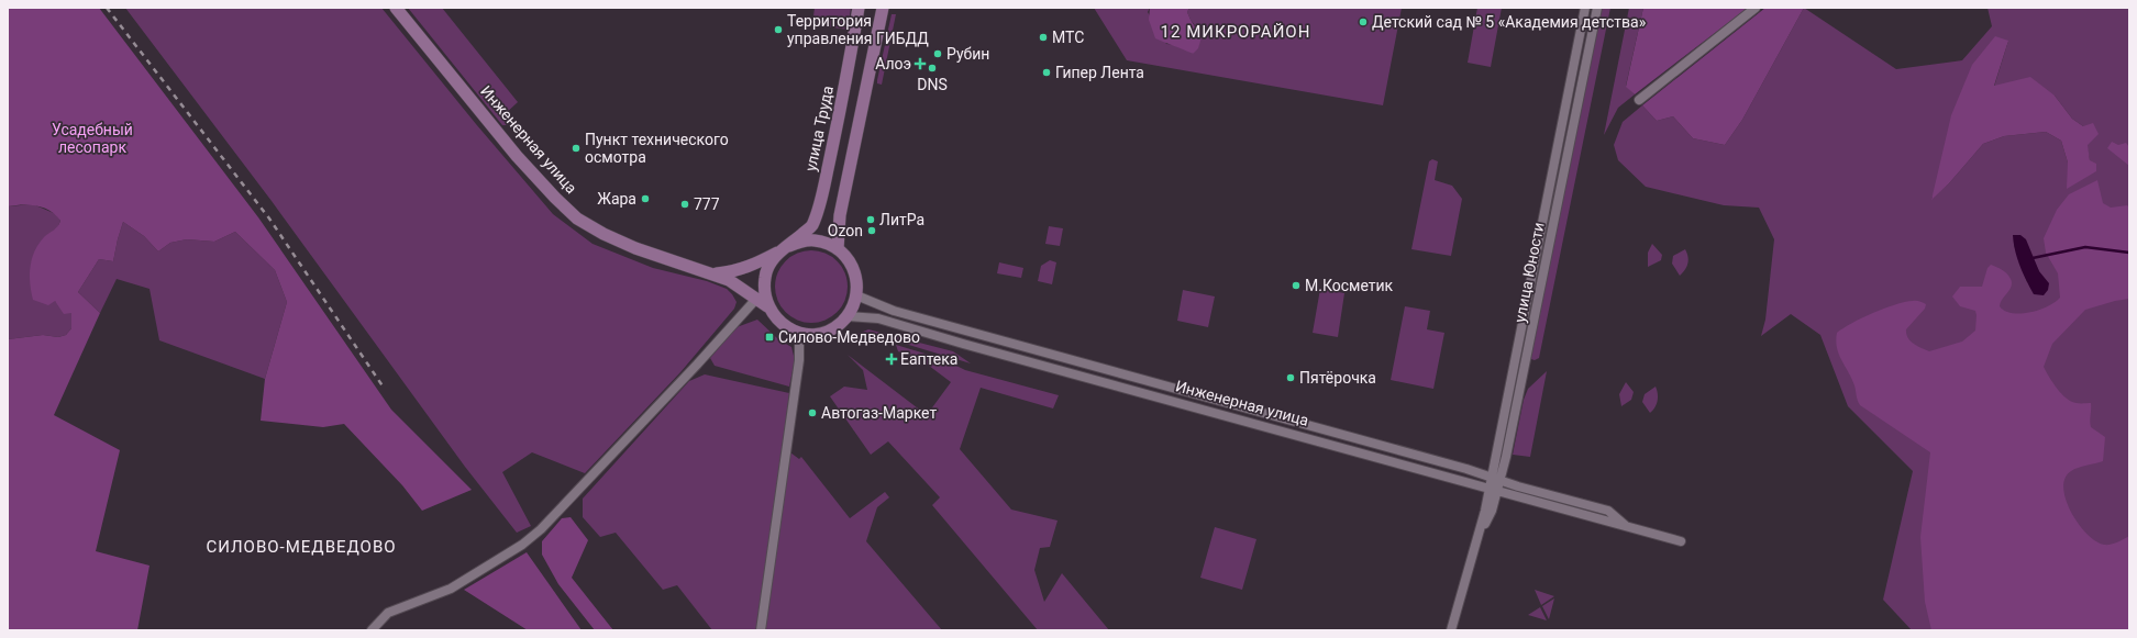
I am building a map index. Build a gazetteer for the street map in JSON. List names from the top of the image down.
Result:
{
  "streets": {
    "main road": ["улица Труда", "Инженерная улица"],
    "street": ["улица Юности"]
  },
  "crossings": [
    ["улица Труда", "Инженерная улица"],
    ["Инженерная улица", "улица Юности"]
  ],
  "districts": ["12 МИКРОРАЙОН", "СИЛОВО-МЕДВЕДОВО"],
  "parks": ["Усадебный лесопарк"],
  "places": {
    "other": [
      "Детский сад № 5 «Академия детства»",
      "Территория управления ГИБДД",
      "МТС",
      "Рубин",
      "DNS",
      "Гипер Лента",
      "Пункт технического осмотра",
      "Жара",
      "777",
      "ЛитРа",
      "Ozon",
      "М.Косметик",
      "Пятёрочка",
      "Автогаз-Маркет"
    ],
    "health": ["Алоэ", "Еаптека"],
    "transit": ["Силово-Медведово"]
  }
}
